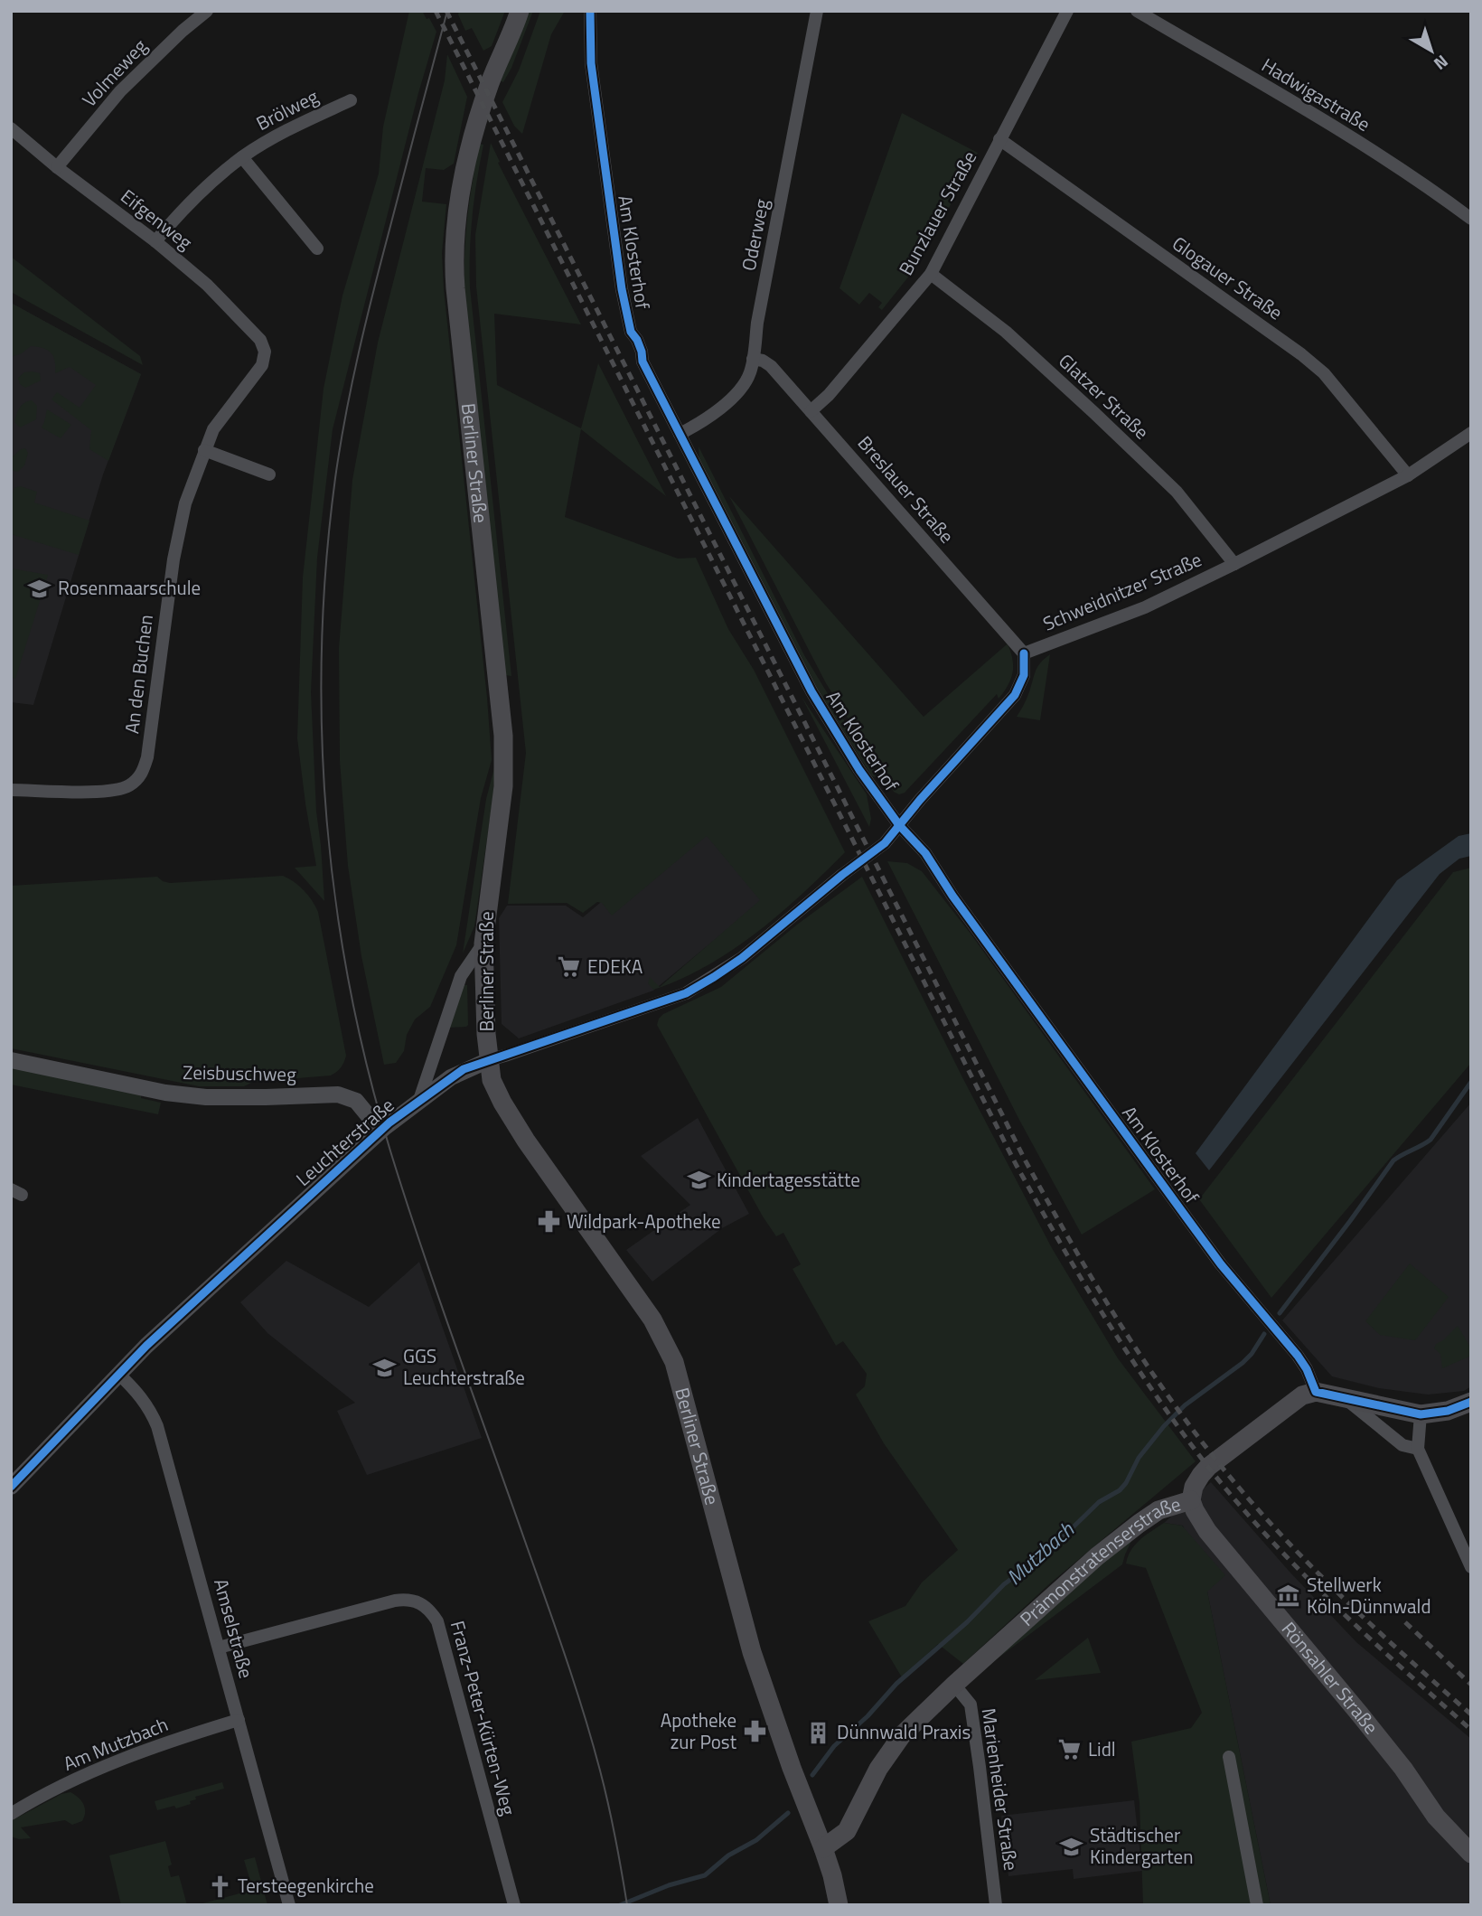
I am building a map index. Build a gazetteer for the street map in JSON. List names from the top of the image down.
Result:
{
  "streets": {
    "main road": ["Berliner Straße", "Prämonstratenserstraße", "Rönsahler Straße"],
    "street": [
      "Volmeweg",
      "Hadwigastraße",
      "Brölweg",
      "Bunzlauer Straße",
      "Eifgenweg",
      "Oderweg",
      "Am Klosterhof",
      "Glogauer Straße",
      "Glatzer Straße",
      "Breslauer Straße",
      "Schweidnitzer Straße",
      "An den Buchen",
      "Zeisbuschweg",
      "Leuchterstraße",
      "Amselstraße",
      "Franz-Peter-Kürten-Weg",
      "Am Mutzbach",
      "Marienheider Straße"
    ]
  },
  "crossings": [
    ["Volmeweg", "Eifgenweg"],
    ["Brölweg", "Eifgenweg"],
    ["Bunzlauer Straße", "Glogauer Straße"],
    ["Bunzlauer Straße", "Glatzer Straße"],
    ["Bunzlauer Straße", "Breslauer Straße"],
    ["Eifgenweg", "An den Buchen"],
    ["Oderweg", "Am Klosterhof"],
    ["Oderweg", "Breslauer Straße"],
    ["Am Klosterhof", "Leuchterstraße"],
    ["Am Klosterhof", "Prämonstratenserstraße"],
    ["Glogauer Straße", "Schweidnitzer Straße"],
    ["Glatzer Straße", "Schweidnitzer Straße"],
    ["Berliner Straße", "Leuchterstraße"],
    ["Berliner Straße", "Prämonstratenserstraße"],
    ["Breslauer Straße", "Schweidnitzer Straße"],
    ["Zeisbuschweg", "Leuchterstraße"],
    ["Leuchterstraße", "Amselstraße"],
    ["Prämonstratenserstraße", "Rönsahler Straße"],
    ["Prämonstratenserstraße", "Marienheider Straße"],
    ["Amselstraße", "Franz-Peter-Kürten-Weg"],
    ["Amselstraße", "Am Mutzbach"]
  ],
  "water": ["Mutzbach"],
  "places": {
    "school or university": [
      "Rosenmaarschule",
      "Kindertagesstätte",
      "GGS Leuchterstraße",
      "Städtischer Kindergarten"
    ],
    "supermarket": ["EDEKA", "Lidl"],
    "pharmacy": ["Wildpark-Apotheke", "Apotheke zur Post"],
    "museum": ["Stellwerk Köln-Dünnwald"],
    "building": ["Dünnwald Praxis"],
    "church": ["Tersteegenkirche"]
  },
  "north": "bottom right"
}
